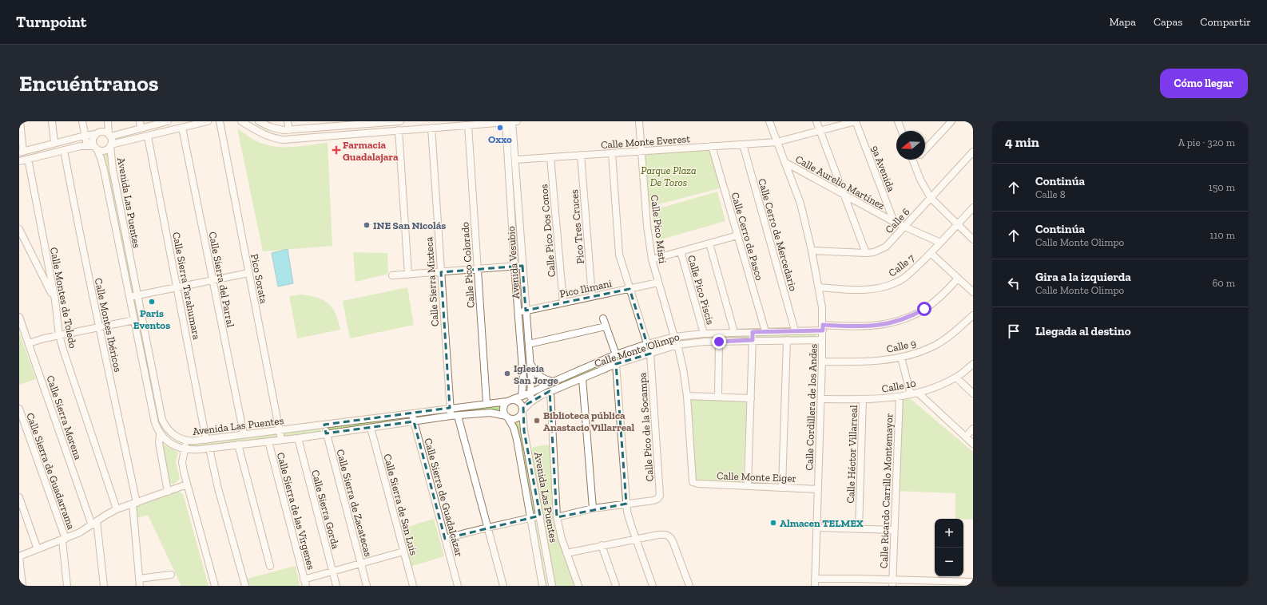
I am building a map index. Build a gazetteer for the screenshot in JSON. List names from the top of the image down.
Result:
{
  "streets": {
    "street": [
      "Calle Monte Everest",
      "9a Avenida",
      "Calle Aurelio Martínez",
      "Avenida Las Puentes",
      "Calle 6",
      "Pico Tres Cruces",
      "Calle Pico Misti",
      "Calle Pico Dos Conos",
      "Calle Cerro de Mercedario",
      "Calle Cerro de Pasco",
      "Avenida Vesubio",
      "Calle Pico Colorado",
      "Calle 7",
      "Pico Sorata",
      "Calle Sierra del Parral",
      "Calle Sierra Mixteca",
      "Calle Sierra Tarahumara",
      "Pico Ilimani",
      "Calle Pico Piscis",
      "Calle Montes de Toledo",
      "Calle Montes Ibéricos",
      "Calle 9",
      "Calle Monte Olimpo",
      "Calle 10",
      "Calle Cordillera de los Andes",
      "Calle Sierra Morena",
      "Calle Pico de la Socampa",
      "Calle Héctor Villarreal",
      "Calle Sierra de Guadarrama",
      "Calle Monte Eiger",
      "Calle Ricardo Carrillo Montemayor",
      "Calle Sierra de Guadalcázar",
      "Calle Sierra de Zacatecas",
      "Calle Sierra de San Luis",
      "Calle Sierra Gorda",
      "Calle Sierra de las Vírgenes"
    ]
  },
  "crossings": [
    ["Calle Monte Everest", "9a Avenida"],
    ["Calle Monte Everest", "Pico Tres Cruces"],
    ["Calle Monte Everest", "Calle Pico Misti"],
    ["Calle Monte Everest", "Calle Pico Dos Conos"],
    ["Calle Monte Everest", "Calle Cerro de Mercedario"],
    ["Calle Monte Everest", "Calle Cerro de Pasco"],
    ["Calle Monte Everest", "Avenida Vesubio"],
    ["Calle Monte Everest", "Calle Cordillera de los Andes"],
    ["Calle Monte Everest", "Calle Pico de la Socampa"],
    ["9a Avenida", "Calle Aurelio Martínez"],
    ["Calle Aurelio Martínez", "Calle 6"],
    ["Calle Aurelio Martínez", "Calle 7"],
    ["Calle Aurelio Martínez", "Calle Cordillera de los Andes"],
    ["Avenida Las Puentes", "Calle Pico Colorado"],
    ["Avenida Las Puentes", "Pico Sorata"],
    ["Avenida Las Puentes", "Calle Sierra del Parral"],
    ["Avenida Las Puentes", "Calle Sierra Mixteca"],
    ["Avenida Las Puentes", "Calle Sierra Tarahumara"],
    ["Avenida Las Puentes", "Calle Monte Olimpo"],
    ["Avenida Las Puentes", "Calle Sierra de Guadalcázar"],
    ["Avenida Las Puentes", "Calle Sierra de Zacatecas"],
    ["Avenida Las Puentes", "Calle Sierra de San Luis"],
    ["Avenida Las Puentes", "Calle Sierra Gorda"],
    ["Avenida Las Puentes", "Calle Sierra de las Vírgenes"],
    ["Calle 6", "Calle Cordillera de los Andes"],
    ["Pico Tres Cruces", "Pico Ilimani"],
    ["Calle Pico Misti", "Pico Ilimani"],
    ["Calle Pico Misti", "Calle Monte Olimpo"],
    ["Calle Pico Dos Conos", "Pico Ilimani"],
    ["Calle Cerro de Mercedario", "Calle Monte Olimpo"],
    ["Calle Cerro de Pasco", "Calle Monte Olimpo"],
    ["Avenida Vesubio", "Pico Ilimani"],
    ["Avenida Vesubio", "Calle Monte Olimpo"],
    ["Calle 7", "Calle Cordillera de los Andes"],
    ["Pico Ilimani", "Calle Pico de la Socampa"],
    ["Calle Pico Piscis", "Calle Monte Olimpo"],
    ["Calle 9", "Calle Cordillera de los Andes"],
    ["Calle Monte Olimpo", "Calle Cordillera de los Andes"],
    ["Calle Monte Olimpo", "Calle Pico de la Socampa"],
    ["Calle 10", "Calle Cordillera de los Andes"],
    ["Calle 10", "Calle Héctor Villarreal"],
    ["Calle 10", "Calle Ricardo Carrillo Montemayor"],
    ["Calle Cordillera de los Andes", "Calle Monte Eiger"]
  ],
  "parks": ["Parque Plaza De Toros"],
  "places": {
    "other": [
      "Oxxo",
      "INE San Nicolás",
      "Paris Eventos",
      "Iglesia San Jorge",
      "Biblioteca pública Anastacio Villarreal",
      "Almacen TELMEX"
    ],
    "health": ["Farmacia Guadalajara"]
  },
  "north": "left",
  "page": {
    "header": "Turnpoint",
    "nav": ["Mapa", "Capas", "Compartir"],
    "buttons": "Cómo llegar",
    "title": "Encuéntranos",
    "heading": ["4 min", "A pie · 320 m"],
    "list": [
      ["Continúa", "Calle 8", "150 m"],
      ["Continúa", "Calle Monte Olimpo", "110 m"],
      ["Gira a la izquierda", "Calle Monte Olimpo", "60 m"],
      "Llegada al destino"
    ],
    "map_buttons": ["+", "−"]
  }
}
